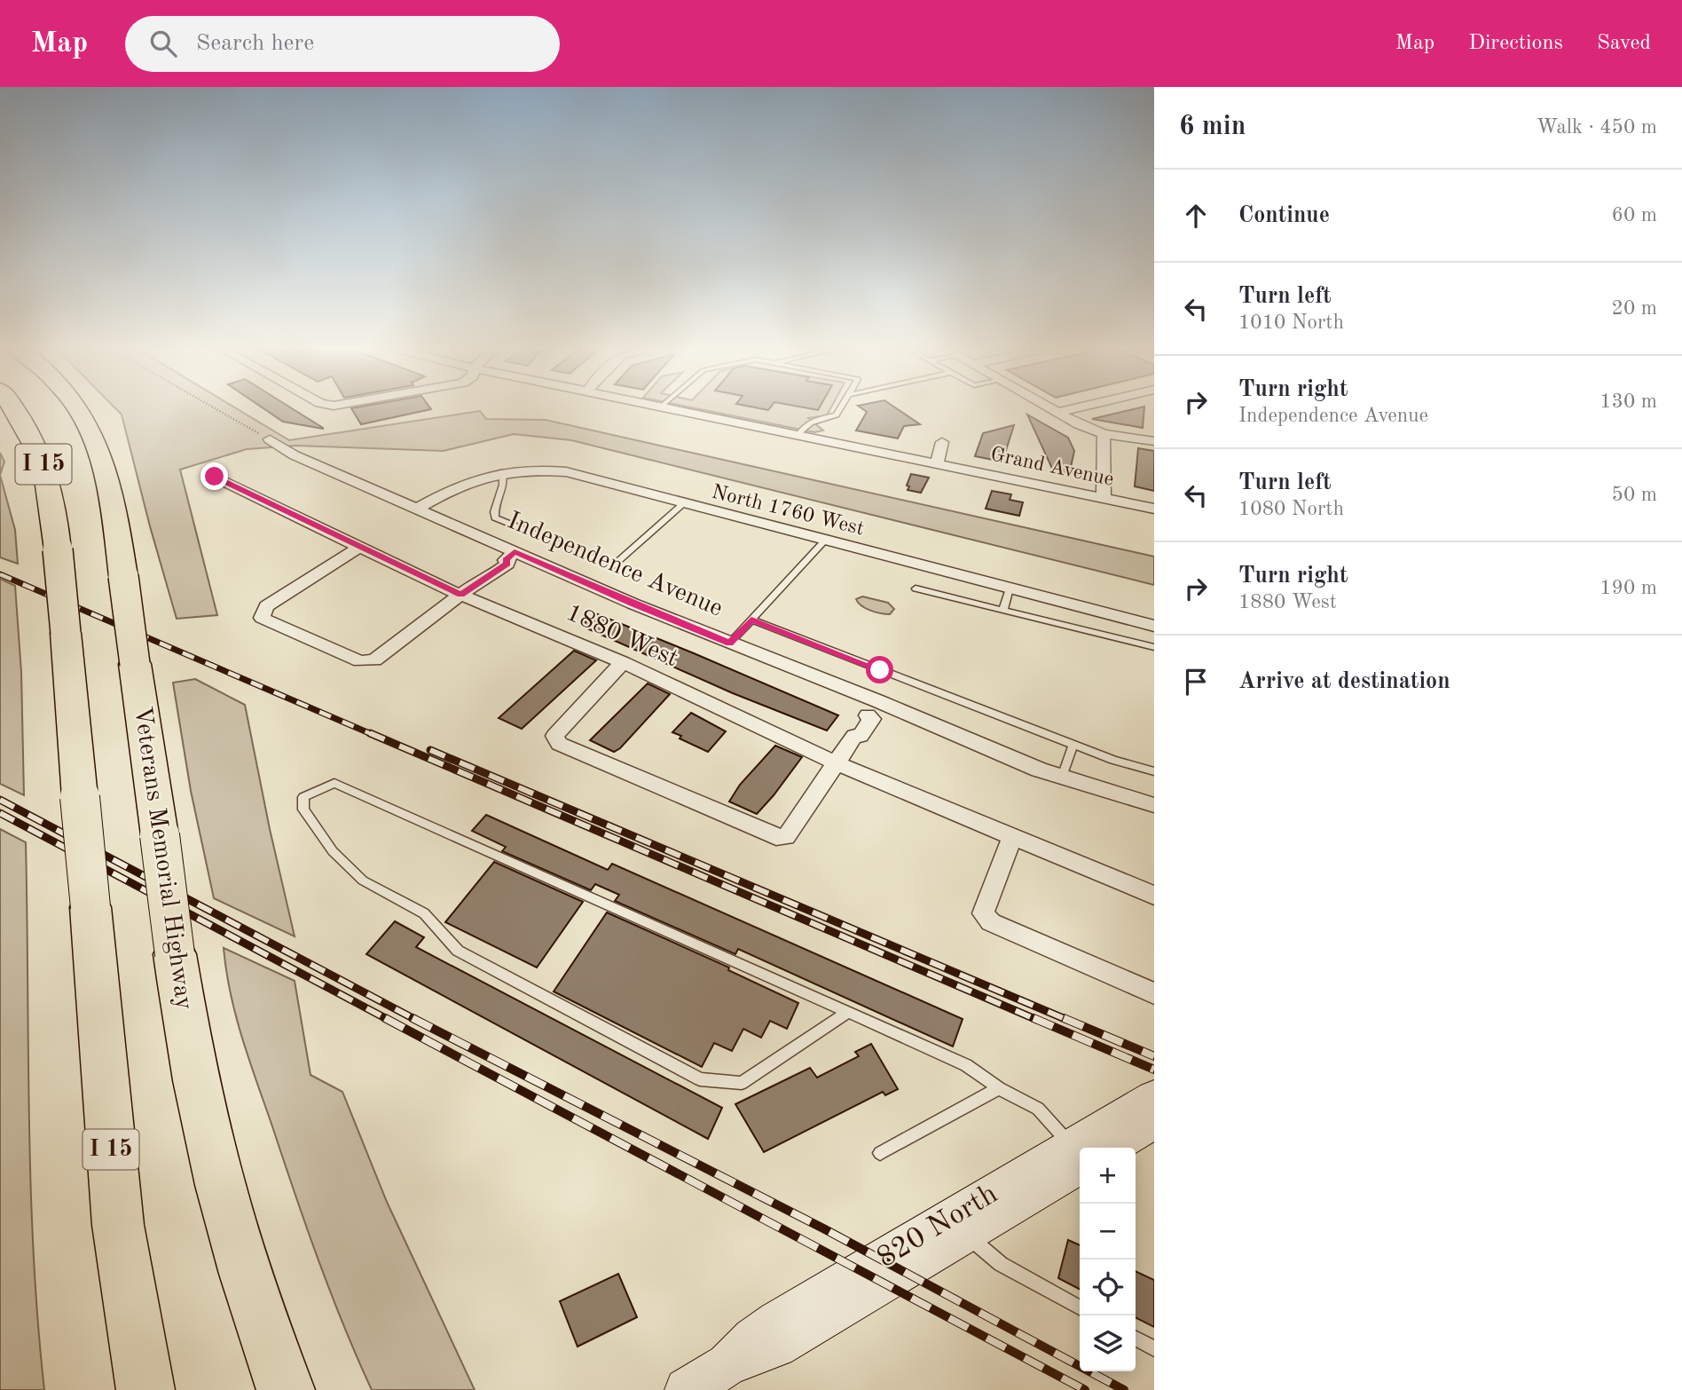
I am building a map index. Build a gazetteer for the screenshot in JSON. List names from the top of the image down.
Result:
{
  "streets": {
    "highway": ["I 15", "Veterans Memorial Highway"],
    "main road": ["820 North"],
    "street": [
      "Grand Avenue",
      "North 1760 West",
      "Independence Avenue",
      "1880 West"
    ]
  },
  "crossings": [
    ["North 1760 West", "Independence Avenue"]
  ],
  "page": {
    "header": "Map",
    "search": "Search here",
    "nav": ["Map", "Directions", "Saved"],
    "heading": ["6 min", "Walk · 450 m"],
    "list": [
      ["Continue", "60 m"],
      ["Turn left", "1010 North", "20 m"],
      ["Turn right", "Independence Avenue", "130 m"],
      ["Turn left", "1080 North", "50 m"],
      ["Turn right", "1880 West", "190 m"],
      "Arrive at destination"
    ],
    "map_buttons": ["+", "−"]
  }
}
